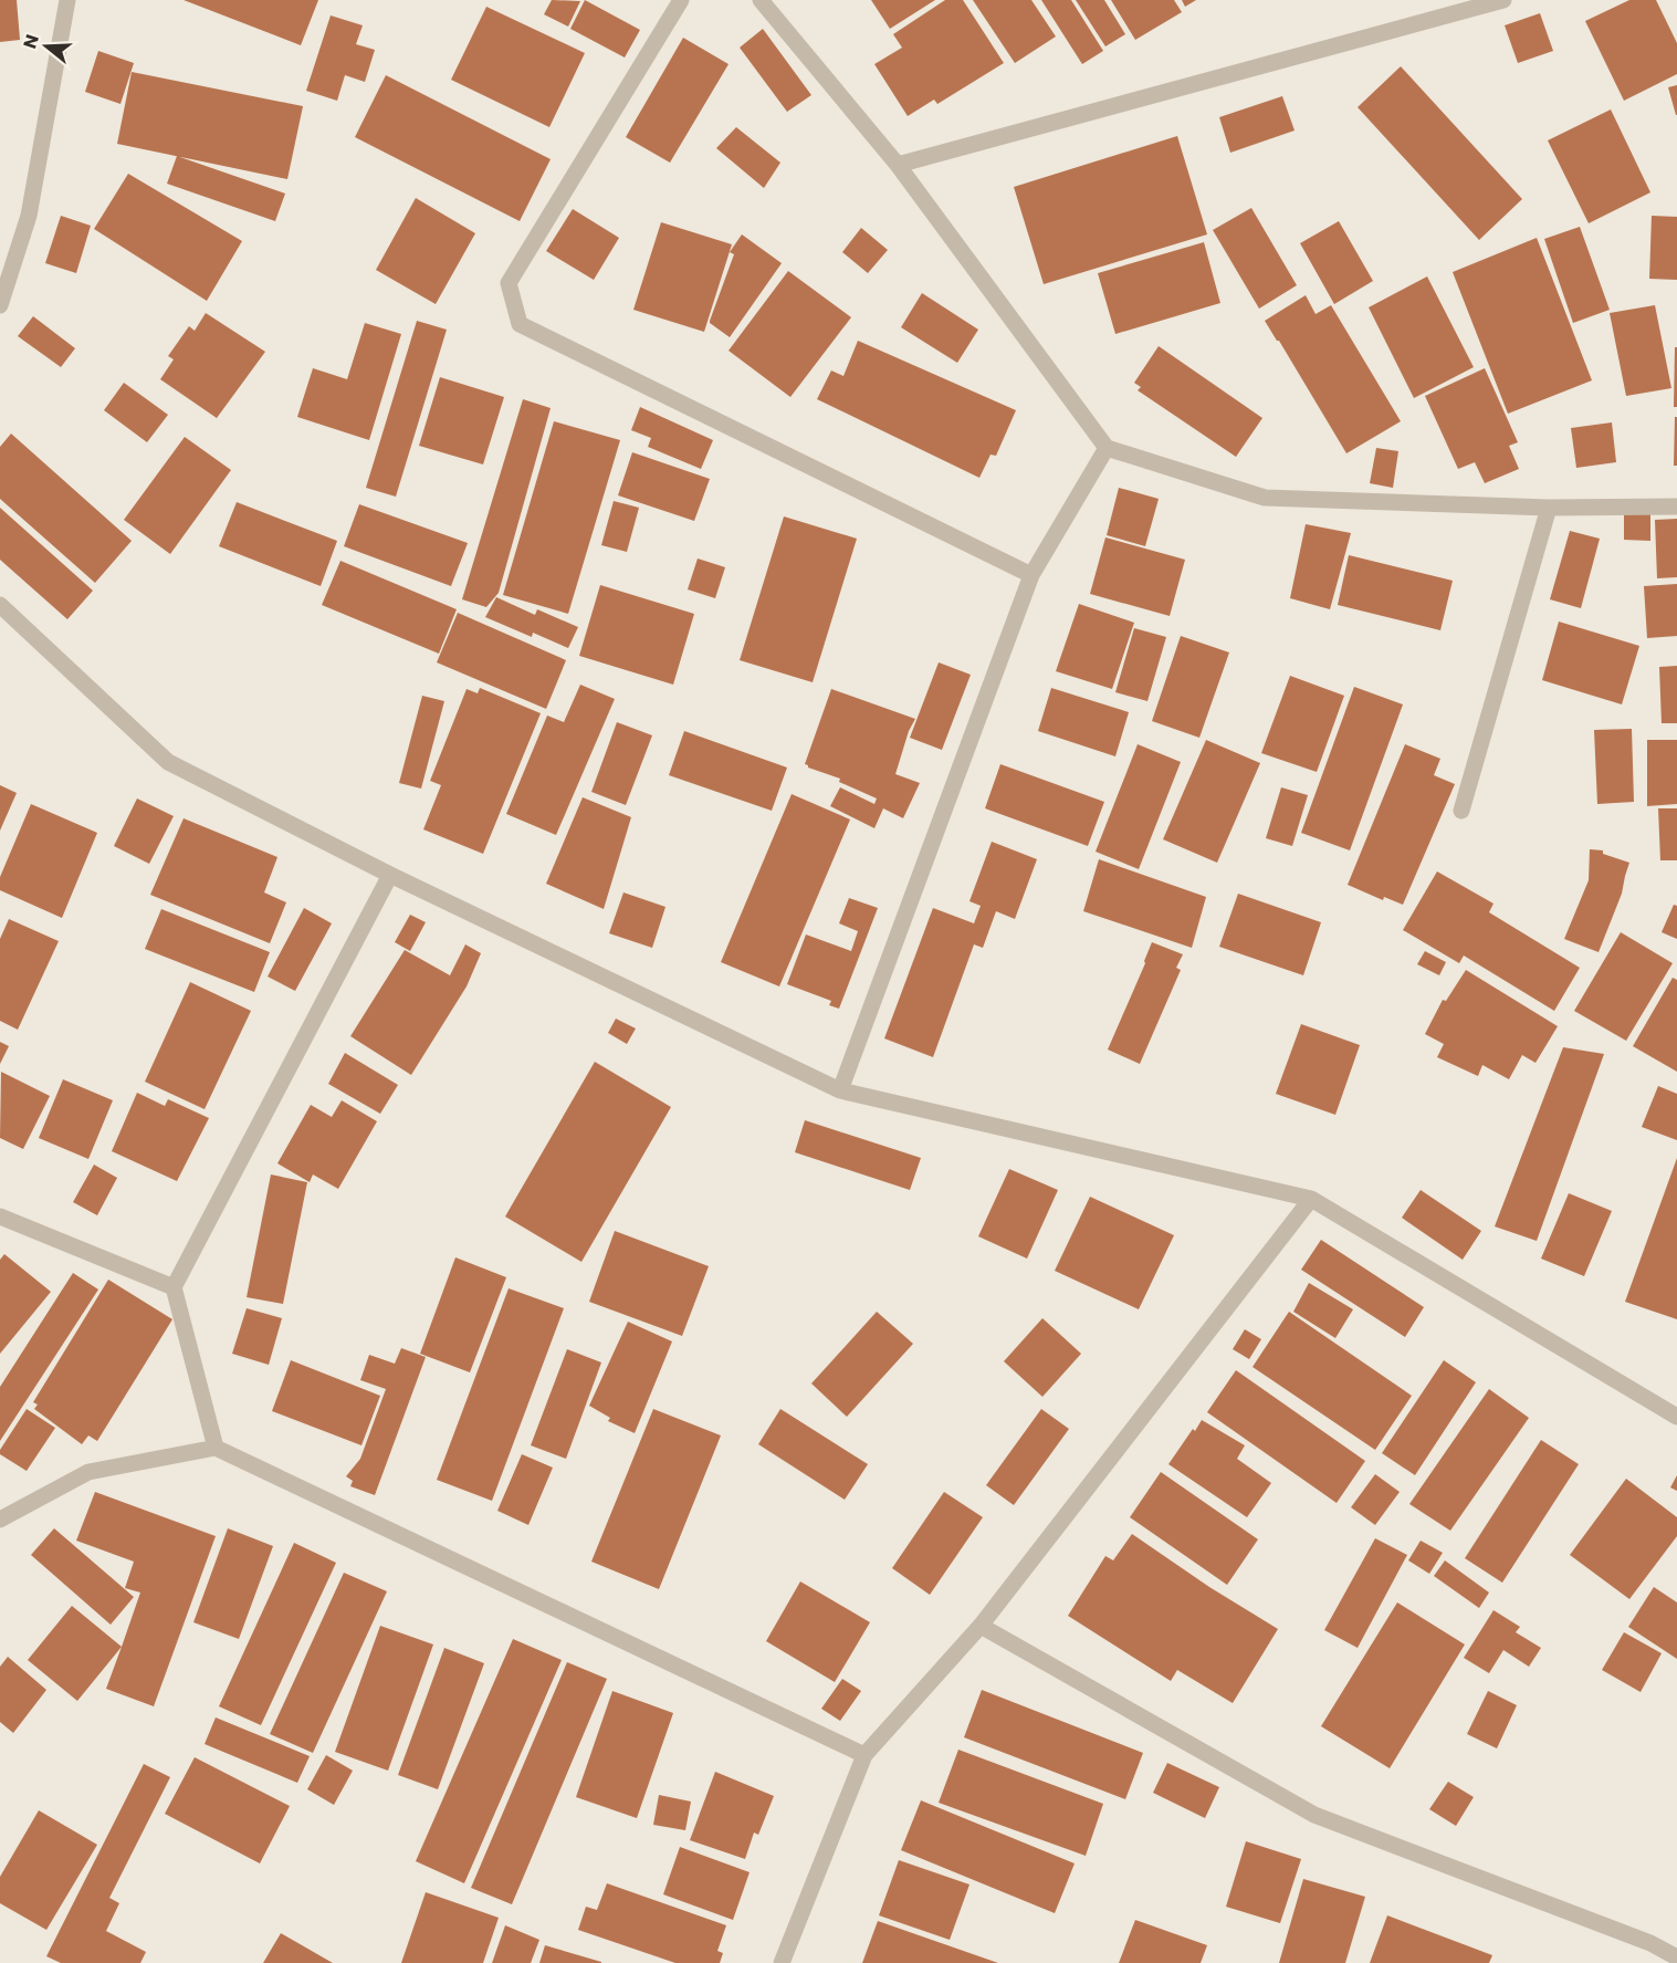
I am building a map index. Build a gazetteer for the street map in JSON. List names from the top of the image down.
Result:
{
  "north": "left"
}
